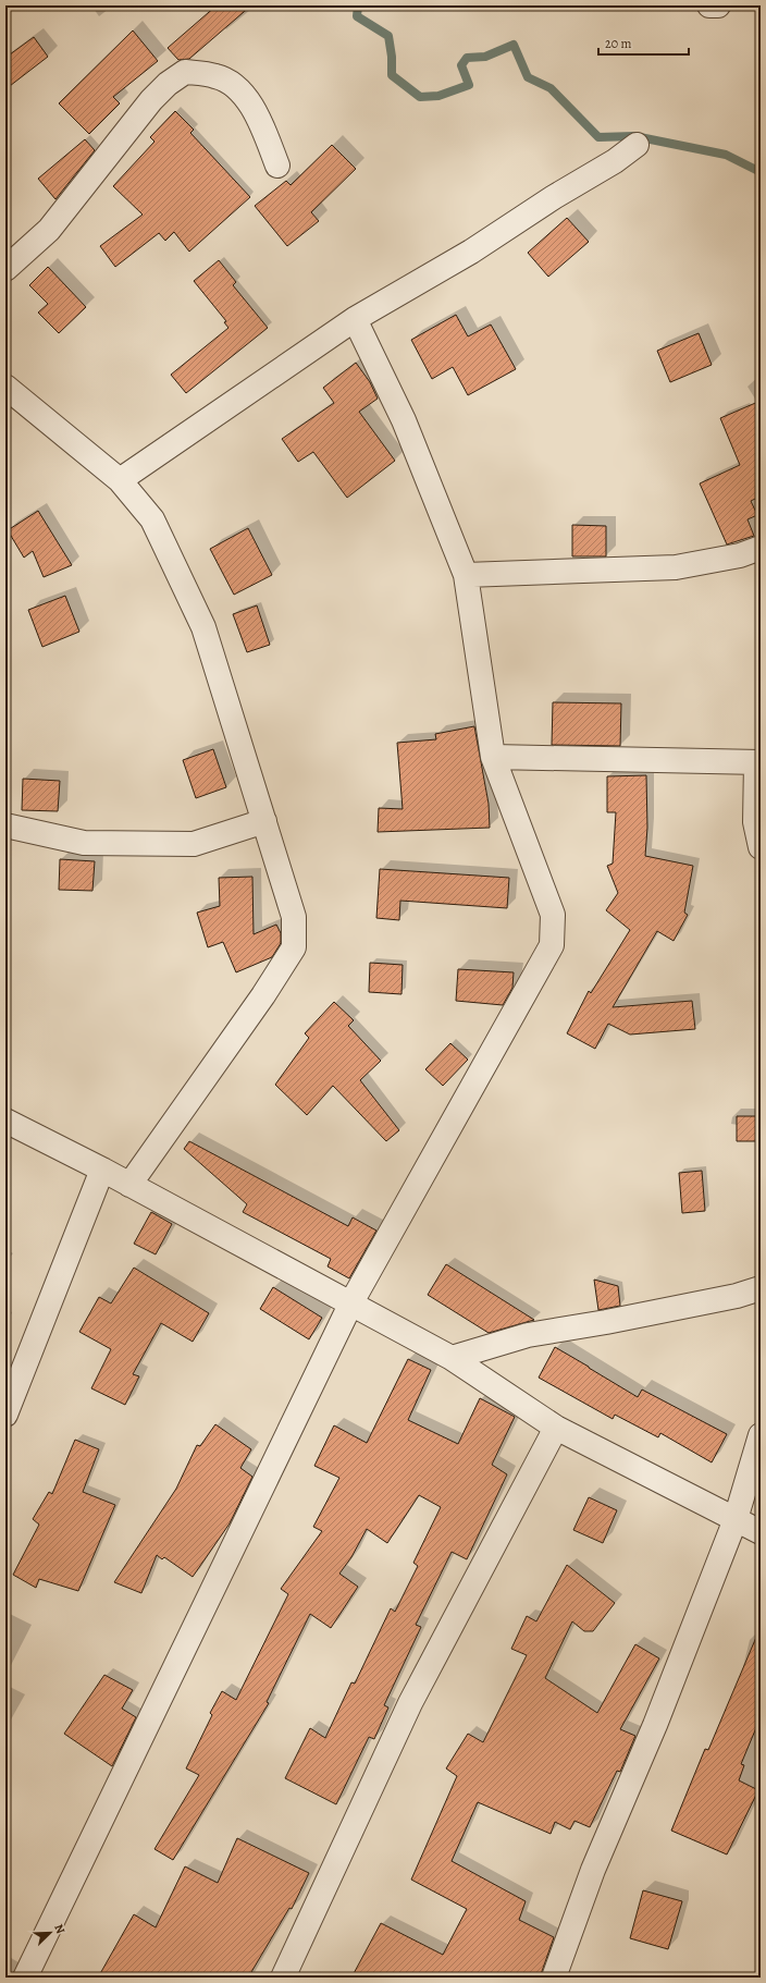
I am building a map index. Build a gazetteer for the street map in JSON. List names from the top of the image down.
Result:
{
  "scale_bar": "20 m",
  "north": "top right"
}
